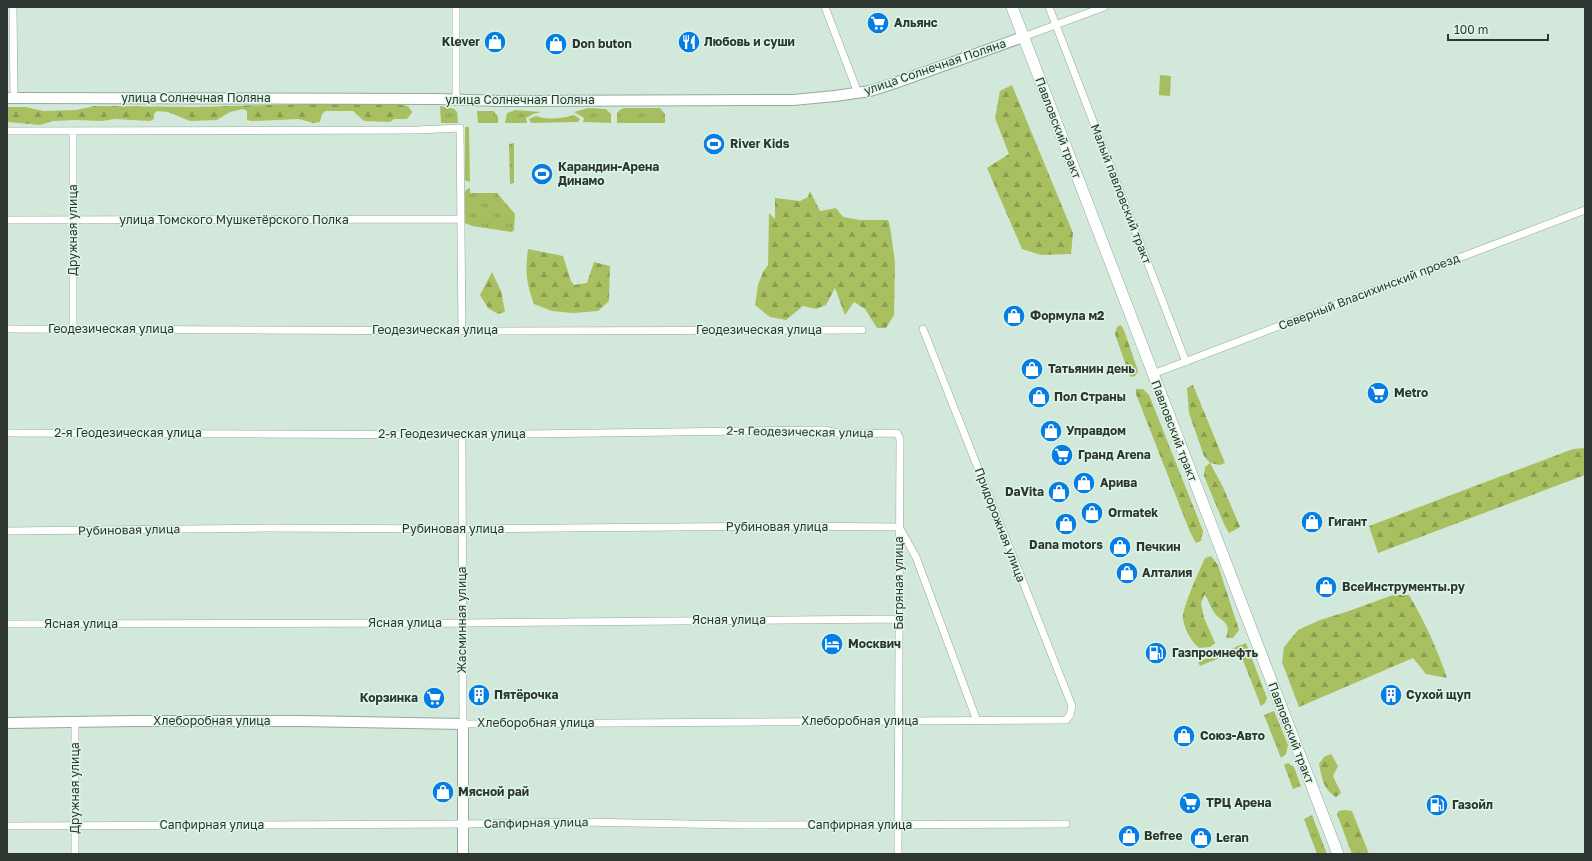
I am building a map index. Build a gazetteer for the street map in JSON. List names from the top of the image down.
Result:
{
  "streets": {
    "main road": ["Павловский тракт"],
    "street": [
      "улица Солнечная Поляна",
      "Малый павловский тракт",
      "улица Томского Мушкетёрского Полка",
      "Дружная улица",
      "Северный Власихинский проезд",
      "Геодезическая улица",
      "2-я Геодезическая улица",
      "Придорожная улица",
      "Рубиновая улица",
      "Багряная улица",
      "Жасминная улица",
      "Ясная улица",
      "Хлеборобная улица",
      "Сапфирная улица"
    ]
  },
  "crossings": [
    ["улица Солнечная Поляна", "Павловский тракт"],
    ["Павловский тракт", "Северный Власихинский проезд"],
    ["Малый павловский тракт", "Северный Власихинский проезд"],
    ["улица Томского Мушкетёрского Полка", "Дружная улица"],
    ["Дружная улица", "Геодезическая улица"],
    ["Дружная улица", "Хлеборобная улица"],
    ["Дружная улица", "Сапфирная улица"],
    ["2-я Геодезическая улица", "Багряная улица"],
    ["2-я Геодезическая улица", "Жасминная улица"],
    ["Придорожная улица", "Хлеборобная улица"],
    ["Рубиновая улица", "Багряная улица"],
    ["Рубиновая улица", "Жасминная улица"],
    ["Багряная улица", "Ясная улица"],
    ["Багряная улица", "Хлеборобная улица"],
    ["Багряная улица", "Сапфирная улица"],
    ["Жасминная улица", "Ясная улица"],
    ["Жасминная улица", "Хлеборобная улица"],
    ["Жасминная улица", "Сапфирная улица"]
  ],
  "places": {
    "supermarket": [
      "Альянс",
      "Metro",
      "Гранд Arena",
      "Корзинка",
      "ТРЦ Арена"
    ],
    "shop": [
      "Klever",
      "Don buton",
      "Формула м2",
      "Татьянин день",
      "Пол Страны",
      "Управдом",
      "Арива",
      "DaVita",
      "Ormatek",
      "Гигант",
      "Dana motors",
      "Печкин",
      "Алталия",
      "ВсеИнструменты.ру",
      "Союз-Авто",
      "Мясной рай",
      "Befree",
      "Leran"
    ],
    "restaurant": ["Любовь и суши"],
    "sports": ["River Kids", "Карандин-Арена Динамо"],
    "hotel": ["Москвич"],
    "fuel station": ["Газпромнефть", "Газойл"],
    "building": ["Пятёрочка", "Сухой щуп"]
  },
  "scale_bar": "100 m"
}
